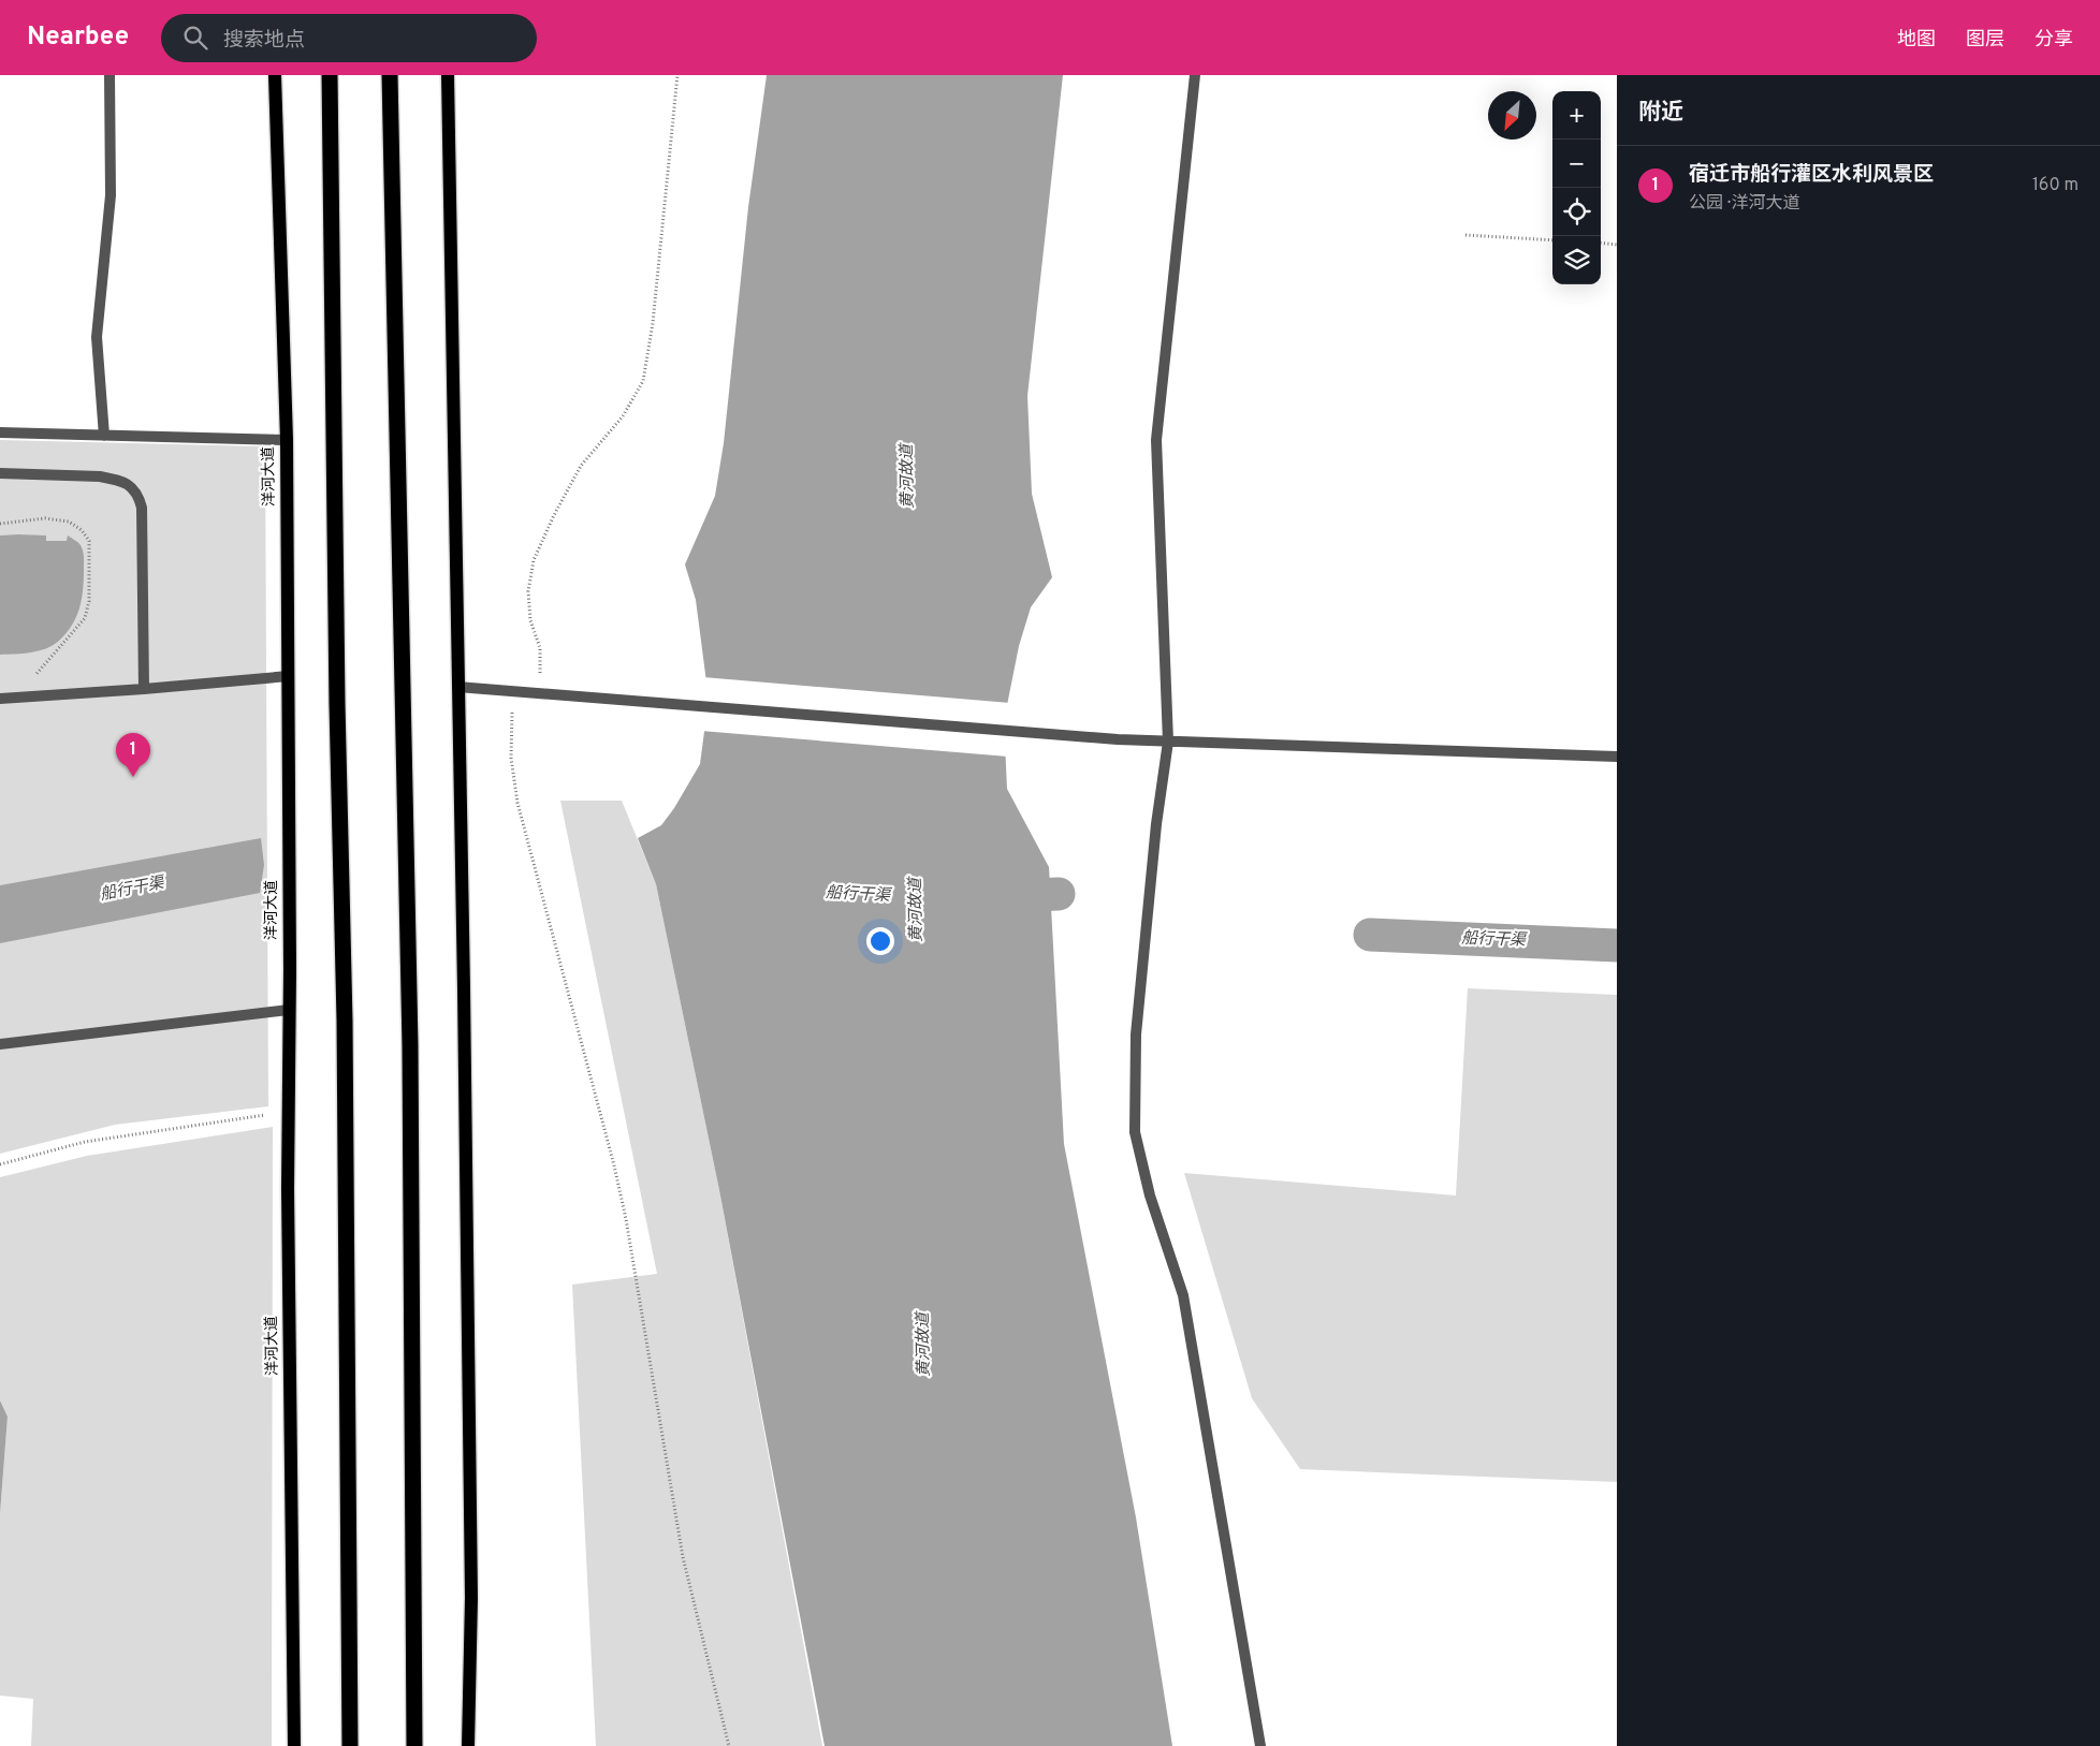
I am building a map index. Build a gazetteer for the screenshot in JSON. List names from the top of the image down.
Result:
{
  "streets": {
    "main road": ["洋河大道"]
  },
  "water": ["黄河故道", "船行干渠"],
  "north": "bottom left",
  "page": {
    "header": "Nearbee",
    "search": "搜索地点",
    "nav": ["地图", "图层", "分享"],
    "heading": "附近",
    "map_buttons": ["+", "−"],
    "list": [
      {
        "mark": "1",
        "name": "宿迁市船行灌区水利风景区",
        "note": "公园 · 洋河大道",
        "value": "160 m"
      }
    ],
    "pins": "1"
  }
}
